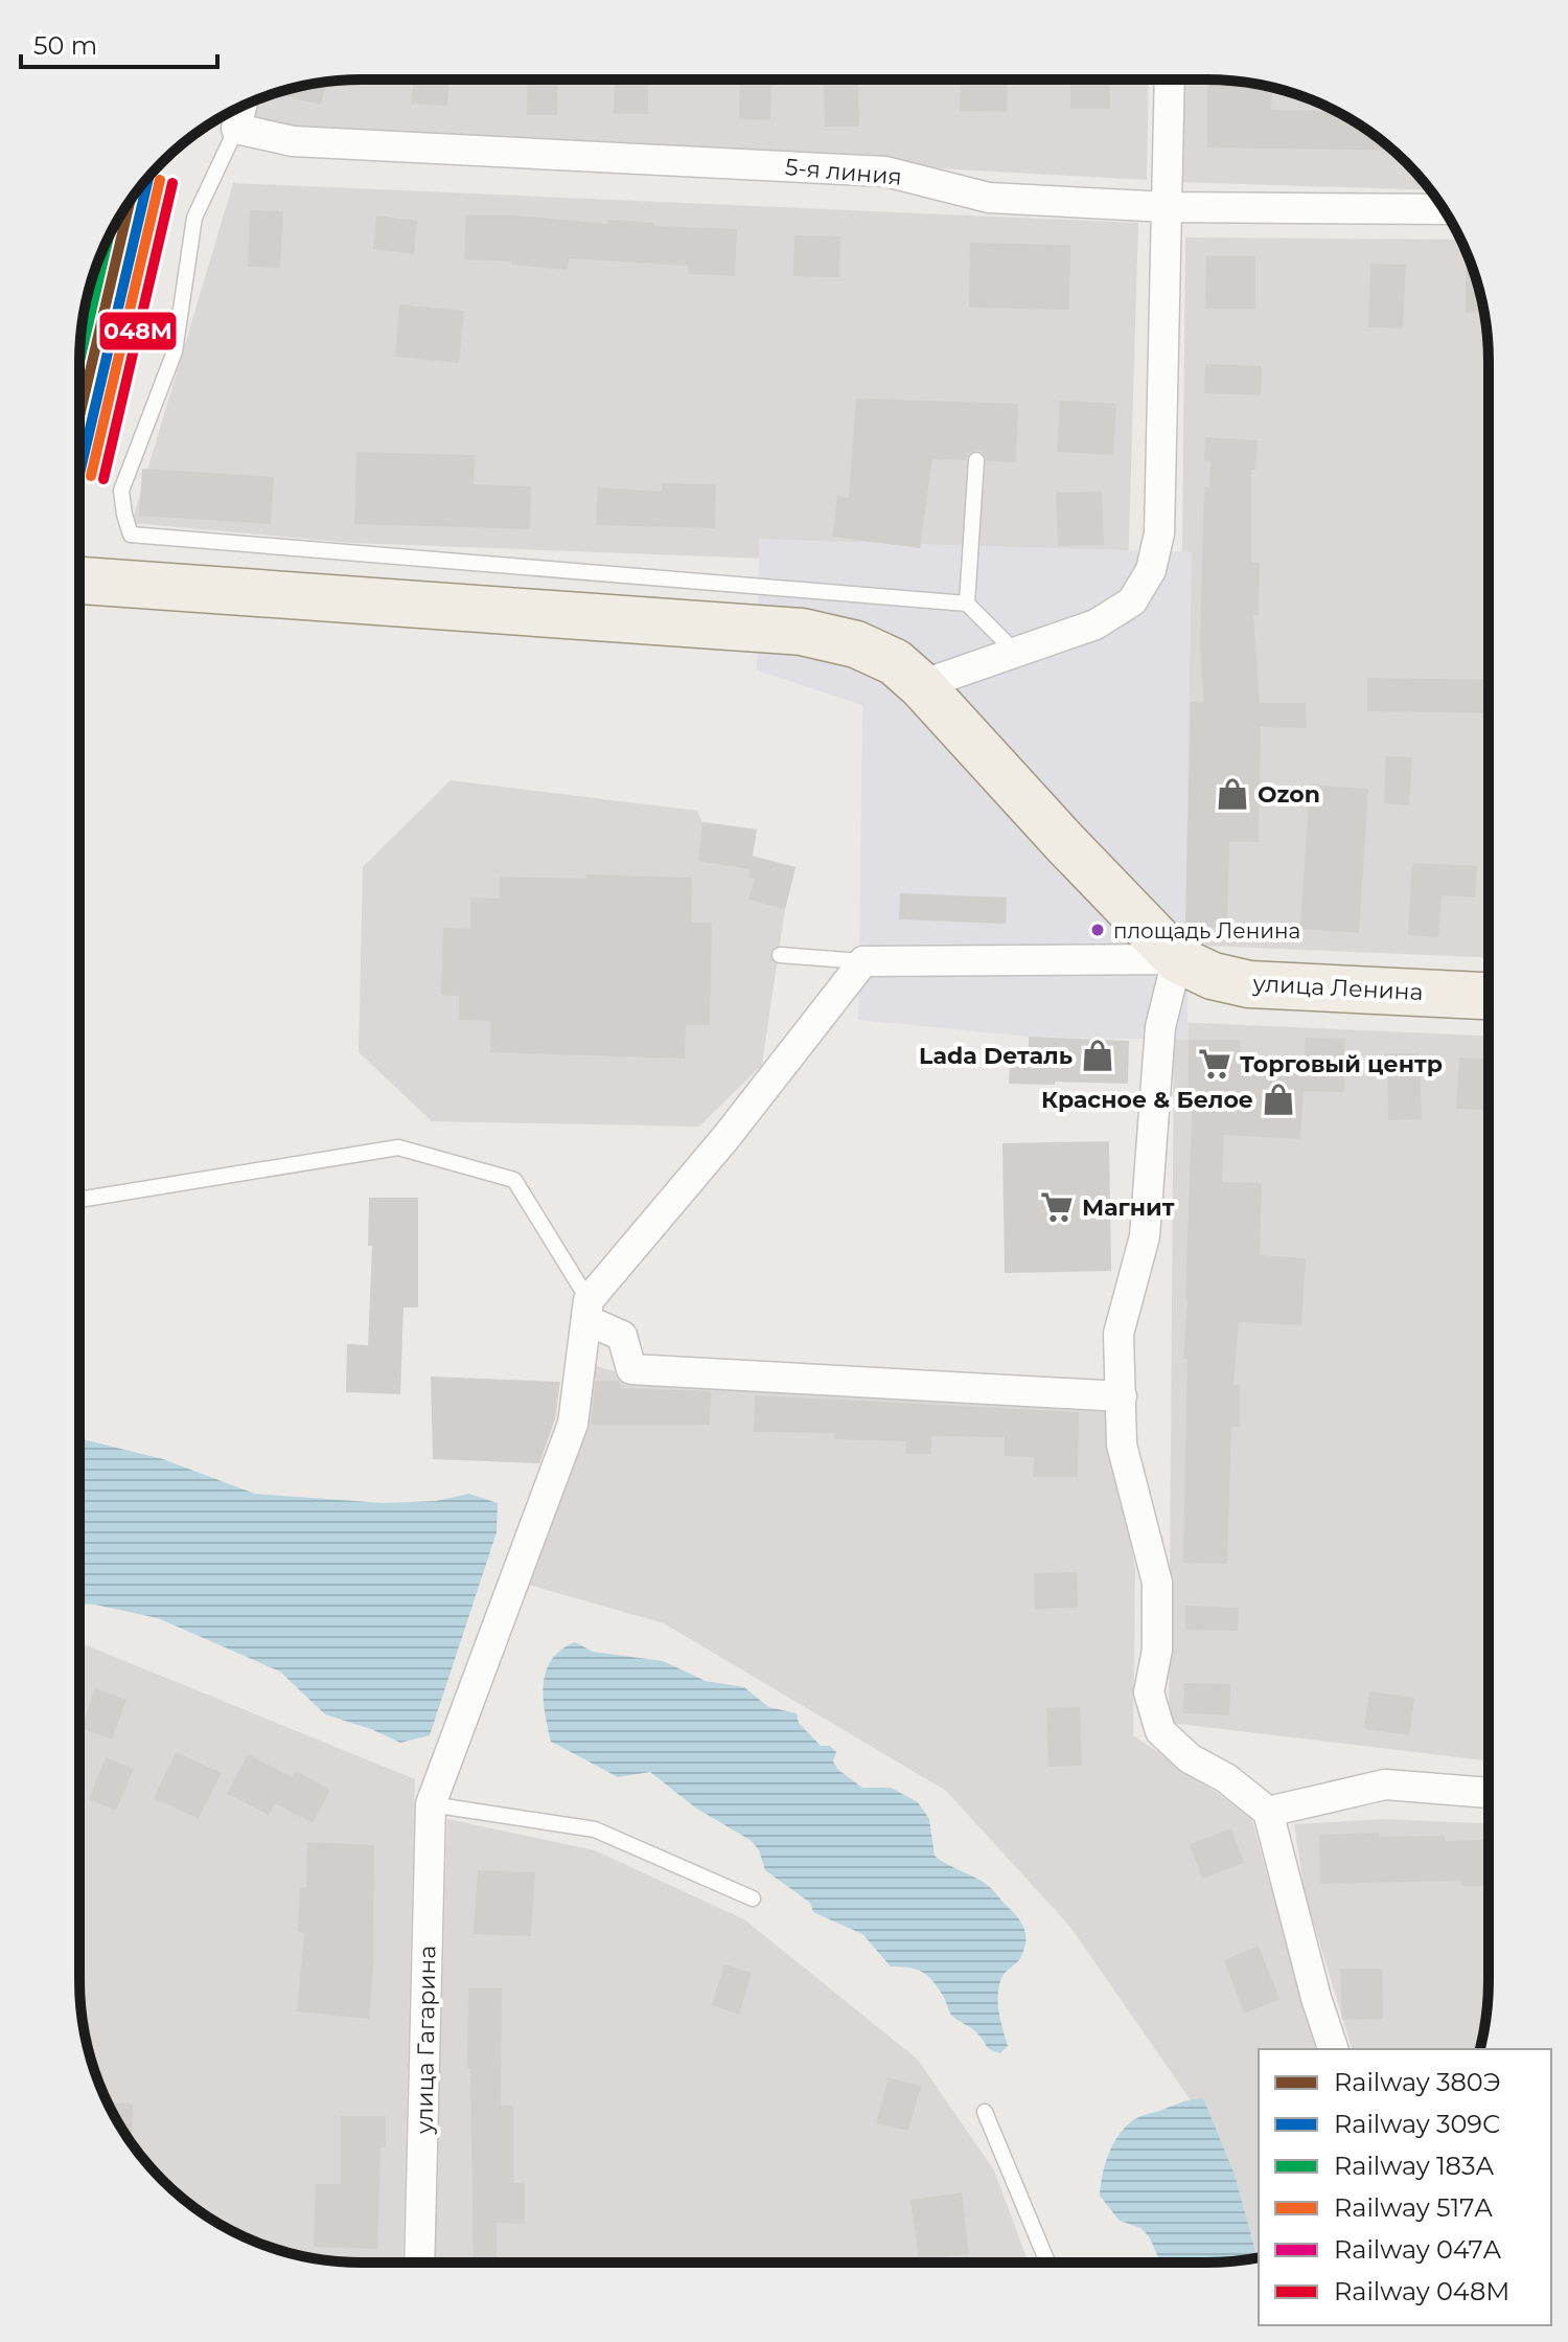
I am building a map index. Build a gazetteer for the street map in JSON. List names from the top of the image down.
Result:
{
  "streets": {
    "main road": ["улица Ленина"],
    "street": ["5-я линия", "улица Гагарина"]
  },
  "places": {
    "shop": ["Ozon", "Lada Dеталь", "Красное & Белое"],
    "other": ["площадь Ленина"],
    "supermarket": ["Торговый центр", "Магнит"]
  },
  "lines": [
    "rail line 309С",
    "rail line 517А",
    "rail line 048М",
    "rail line 380Э",
    "rail line 183А"
  ],
  "legend": [
    "Railway 380Э",
    "Railway 309С",
    "Railway 183А",
    "Railway 517А",
    "Railway 047А",
    "Railway 048М"
  ],
  "scale_bar": "50 m"
}
